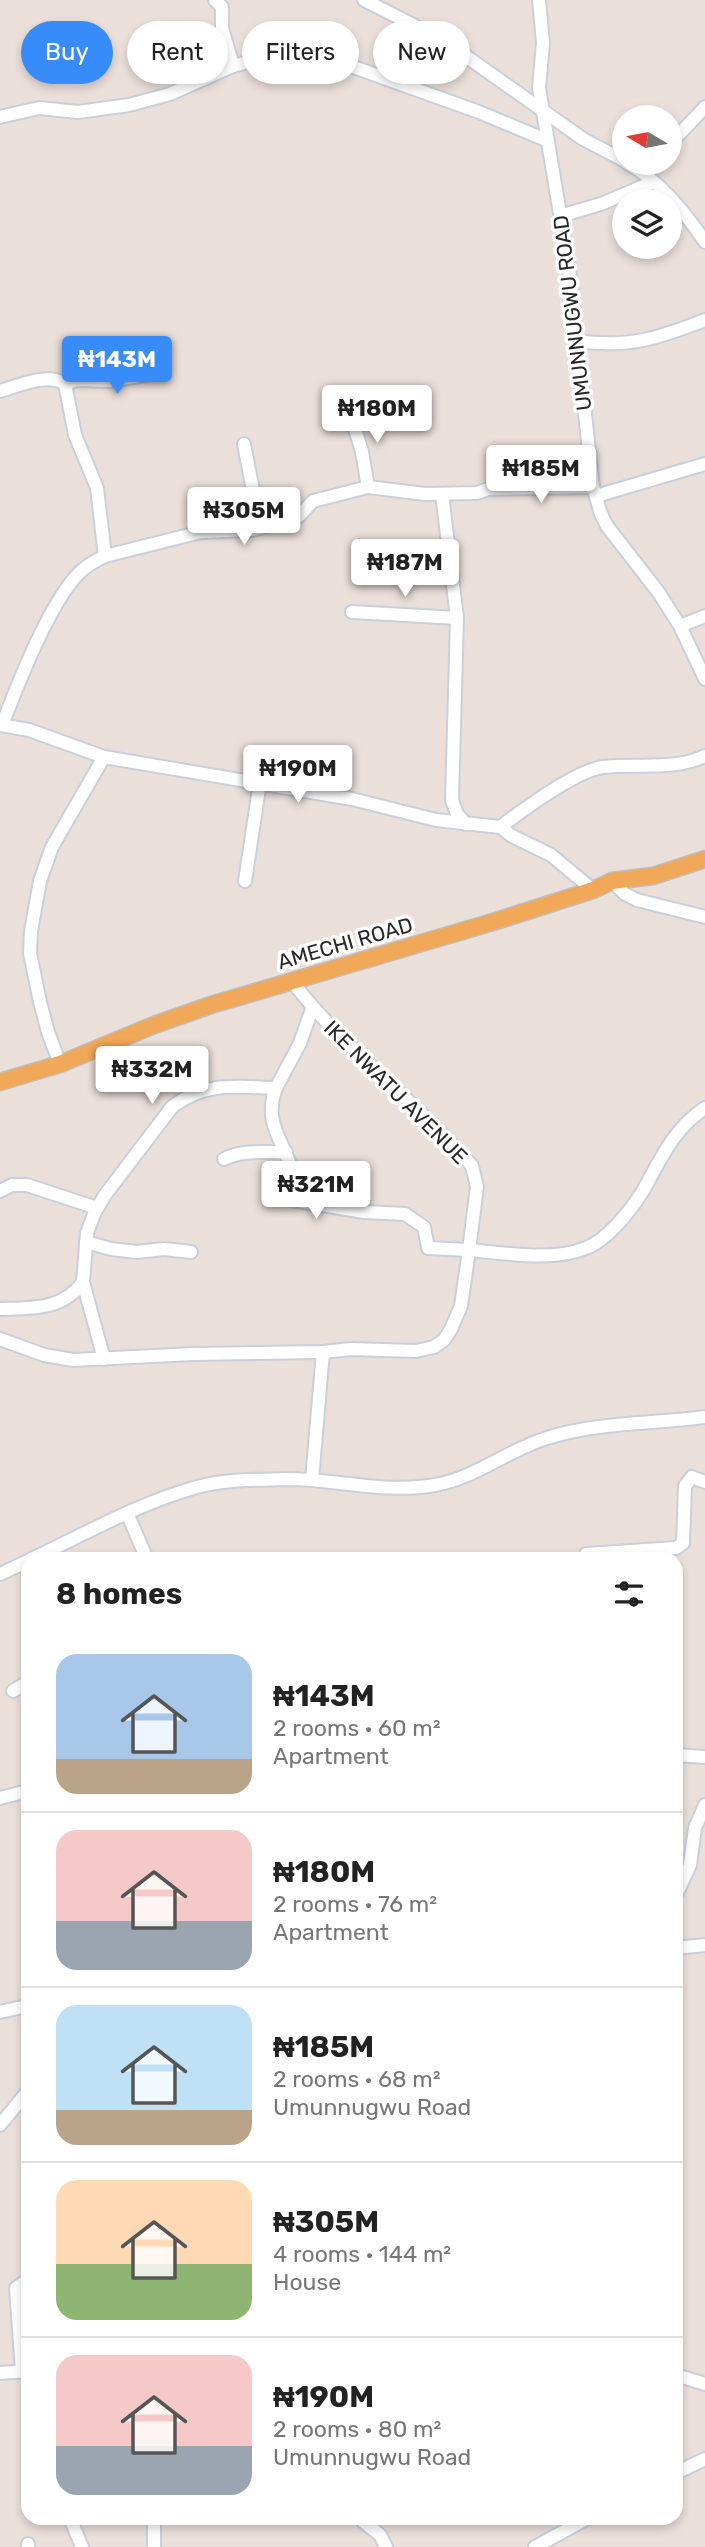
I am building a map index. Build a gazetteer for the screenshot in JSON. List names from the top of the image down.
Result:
{
  "streets": {
    "main road": ["AMECHI ROAD"],
    "street": ["UMUNNUGWU ROAD", "IKE NWATU AVENUE"]
  },
  "crossings": [
    ["AMECHI ROAD", "IKE NWATU AVENUE"]
  ],
  "north": "left",
  "page": {
    "chip": [
      "Buy",
      "Rent",
      "Filters",
      "New"
    ],
    "price": [
      "₦143M",
      "₦180M",
      "₦185M",
      "₦305M",
      "₦187M",
      "₦190M",
      "₦332M",
      "₦321M"
    ],
    "heading": "8 homes",
    "list": [
      {
        "name": "₦143M",
        "note": "2 rooms · 60 m² · Apartment"
      },
      {
        "name": "₦180M",
        "note": "2 rooms · 76 m² · Apartment"
      },
      {
        "name": "₦185M",
        "note": "2 rooms · 68 m² · Umunnugwu Road"
      },
      {
        "name": "₦305M",
        "note": "4 rooms · 144 m² · House"
      },
      {
        "name": "₦190M",
        "note": "2 rooms · 80 m² · Umunnugwu Road"
      }
    ]
  }
}
